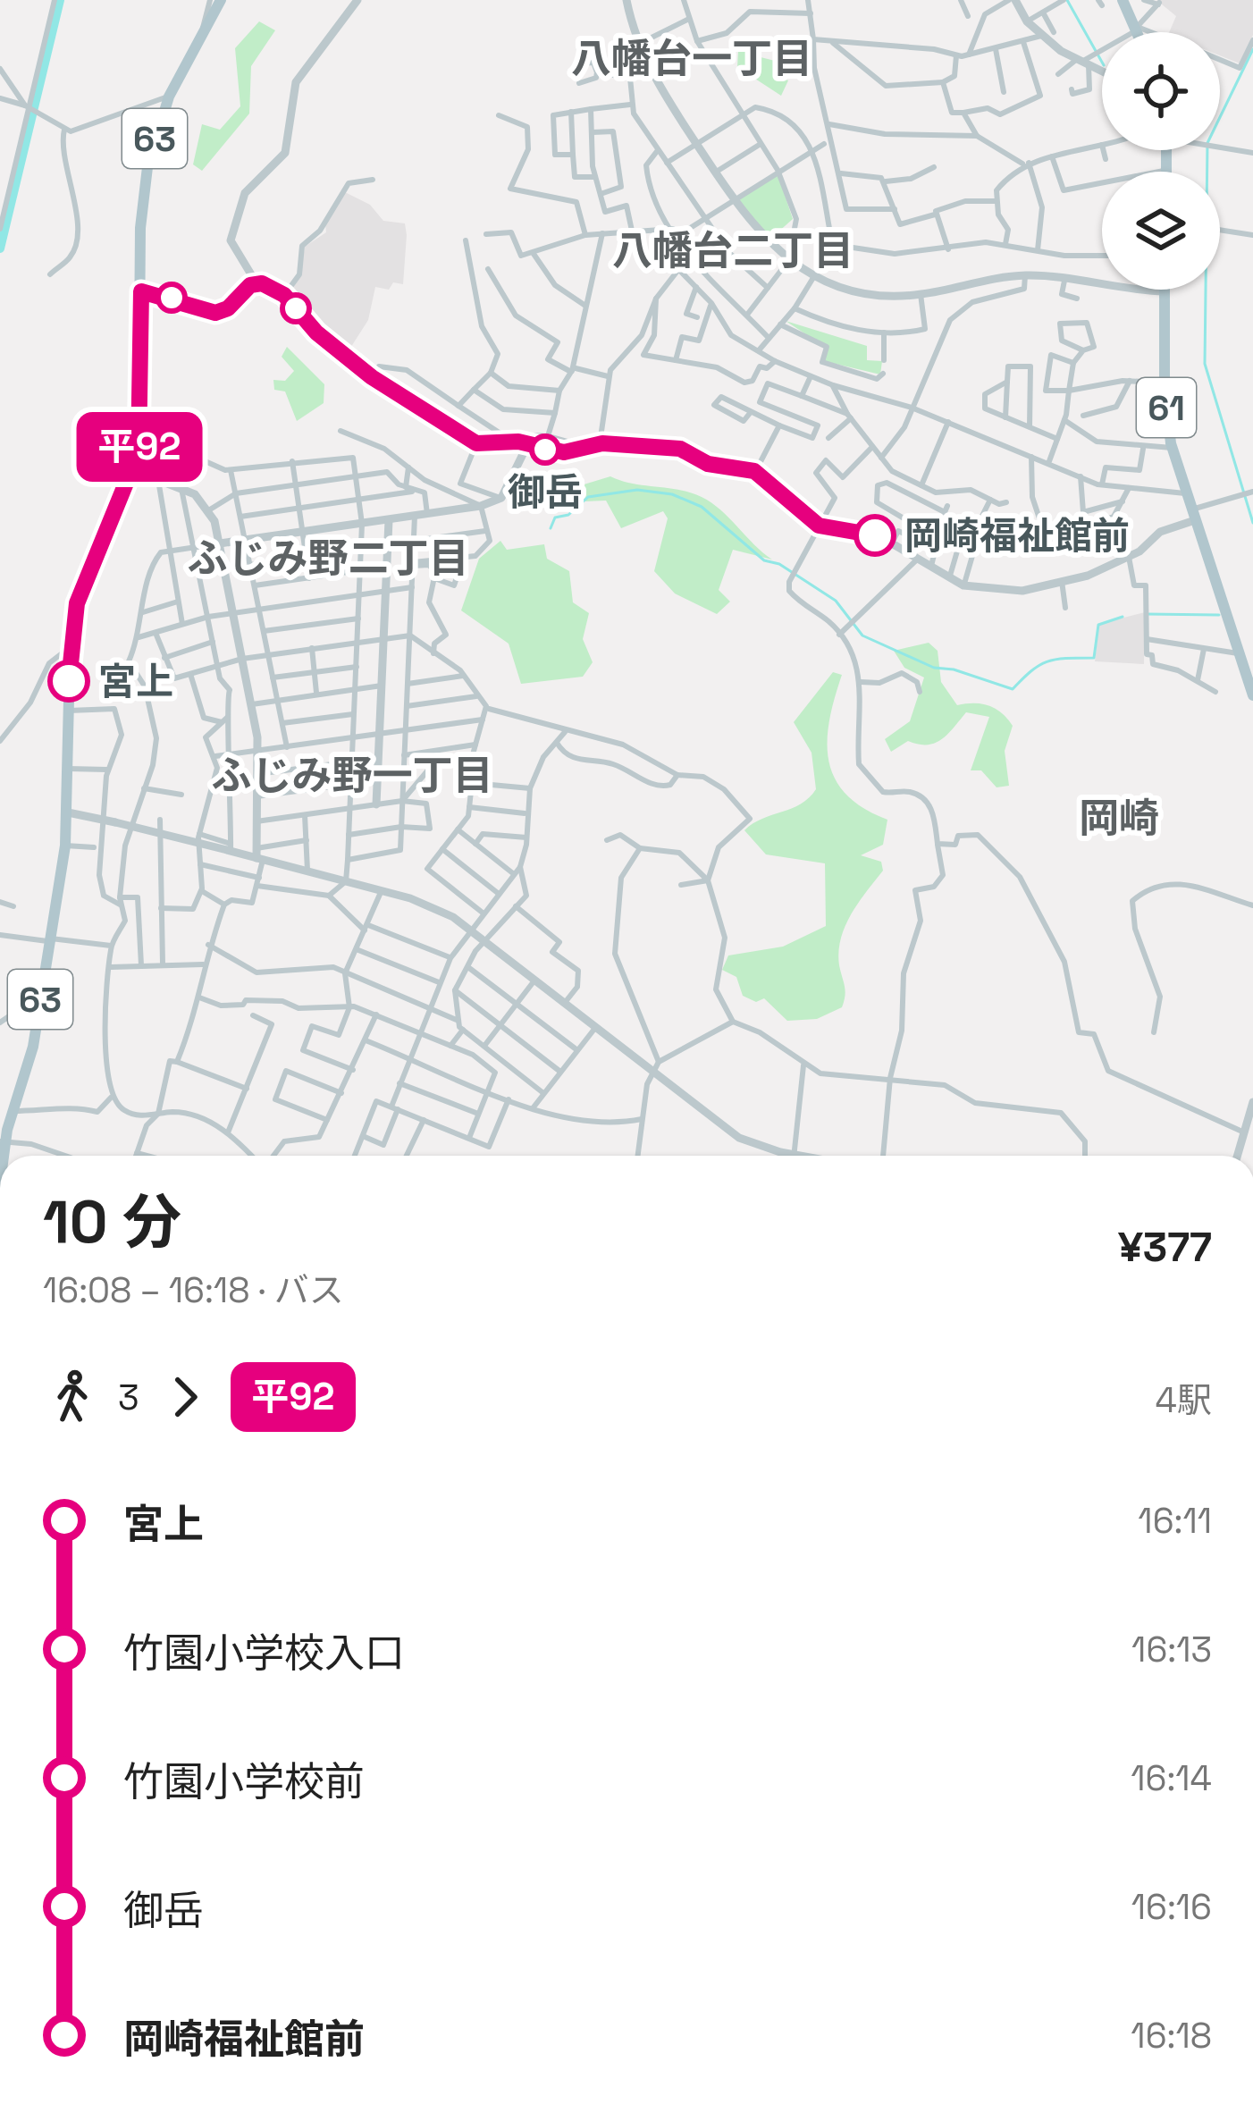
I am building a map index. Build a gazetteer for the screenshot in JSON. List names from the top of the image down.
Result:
{
  "streets": {
    "main road": ["63", "61"]
  },
  "districts": [
    "八幡台一丁目",
    "八幡台二丁目",
    "ふじみ野二丁目",
    "ふじみ野一丁目",
    "岡崎"
  ],
  "places": ["御岳", "岡崎福祉館前", "宮上"],
  "lines": ["bus line 平92"],
  "page": {
    "on_map": "平92",
    "heading": ["10 分", "16:08 – 16:18 · バス", "¥377"],
    "legs": ["3", "平92", "4駅"],
    "list": [
      {
        "name": "宮上",
        "value": "16:11"
      },
      {
        "name": "竹園小学校入口",
        "value": "16:13"
      },
      {
        "name": "竹園小学校前",
        "value": "16:14"
      },
      {
        "name": "御岳",
        "value": "16:16"
      },
      {
        "name": "岡崎福祉館前",
        "value": "16:18"
      }
    ]
  }
}
